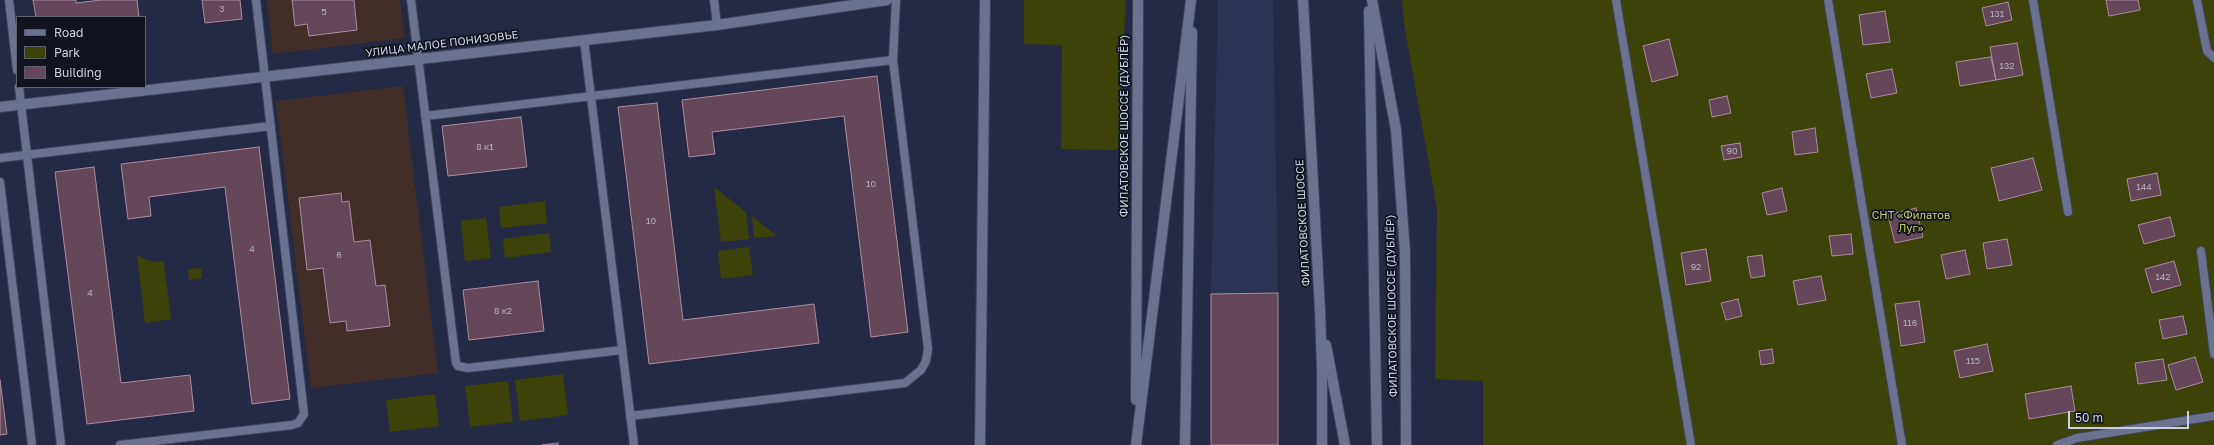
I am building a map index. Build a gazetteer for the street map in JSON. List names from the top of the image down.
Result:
{
  "streets": {
    "street": ["УЛИЦА МАЛОЕ ПОНИЗОВЬЕ", "ФИЛАТОВСКОЕ ШОССЕ (ДУБЛЁР)", "ФИЛАТОВСКОЕ ШОССЕ"]
  },
  "parks": ["СНТ «Филатов Луг»"],
  "house_numbers": [
    "3",
    "5",
    "131",
    "132",
    "8 к1",
    "90",
    "10",
    "144",
    "10",
    "4",
    "6",
    "92",
    "142",
    "4",
    "8 к2",
    "116",
    "115"
  ],
  "legend": ["Road", "Park", "Building"],
  "scale_bar": "50 m"
}
